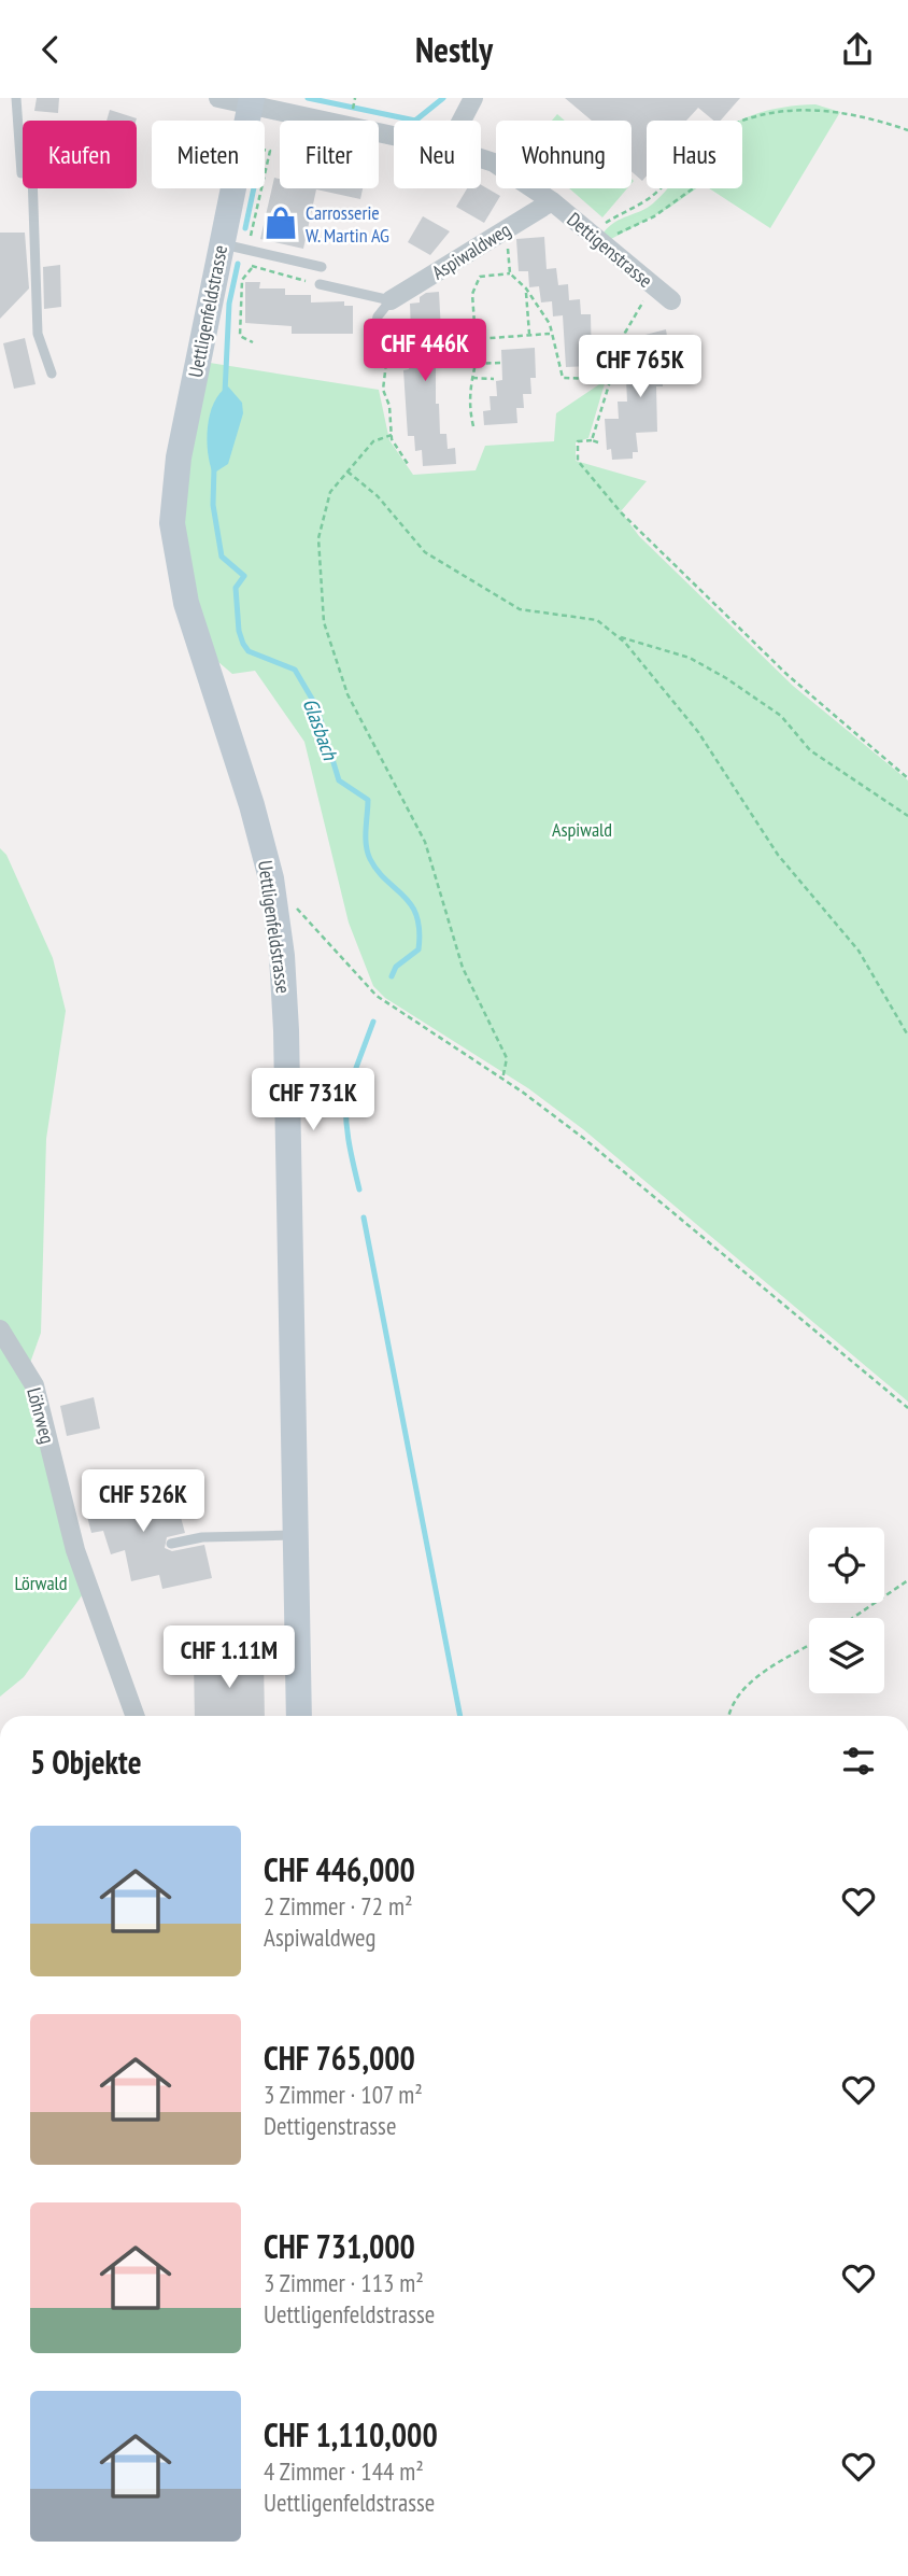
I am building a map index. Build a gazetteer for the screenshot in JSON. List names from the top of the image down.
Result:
{
  "streets": {
    "main road": ["Uettligenfeldstrasse"],
    "street": ["Dettigenstrasse", "Aspiwaldweg", "Löhrweg"]
  },
  "crossings": [
    ["Dettigenstrasse", "Aspiwaldweg"]
  ],
  "water": ["Glasbach"],
  "parks": ["Aspiwald", "Lörwald"],
  "places": {
    "shop": ["Carrosserie W. Martin AG"]
  },
  "page": {
    "header": "Nestly",
    "chip": [
      "Kaufen",
      "Mieten",
      "Filter",
      "Neu",
      "Wohnung",
      "Haus"
    ],
    "price": [
      "CHF 446K",
      "CHF 765K",
      "CHF 731K",
      "CHF 526K",
      "CHF 1.11M"
    ],
    "heading": "5 Objekte",
    "list": [
      {
        "name": "CHF 446,000",
        "note": "2 Zimmer · 72 m² · Aspiwaldweg"
      },
      {
        "name": "CHF 765,000",
        "note": "3 Zimmer · 107 m² · Dettigenstrasse"
      },
      {
        "name": "CHF 731,000",
        "note": "3 Zimmer · 113 m² · Uettligenfeldstrasse"
      },
      {
        "name": "CHF 1,110,000",
        "note": "4 Zimmer · 144 m² · Uettligenfeldstrasse"
      }
    ]
  }
}
